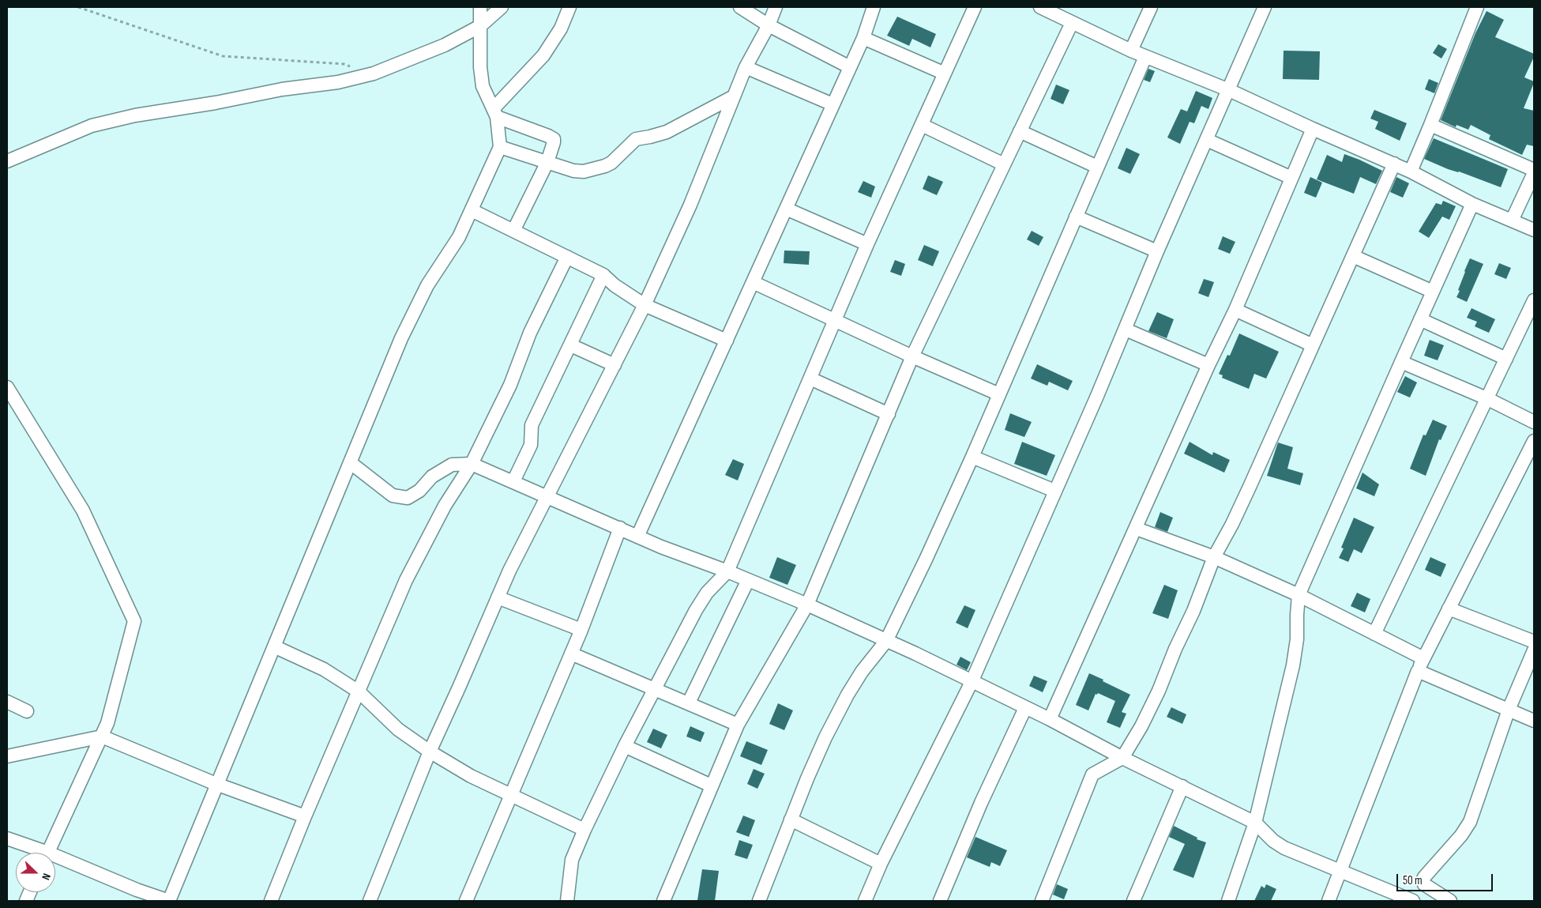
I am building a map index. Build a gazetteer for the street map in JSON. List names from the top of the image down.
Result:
{
  "scale_bar": "50 m",
  "north": "right"
}
